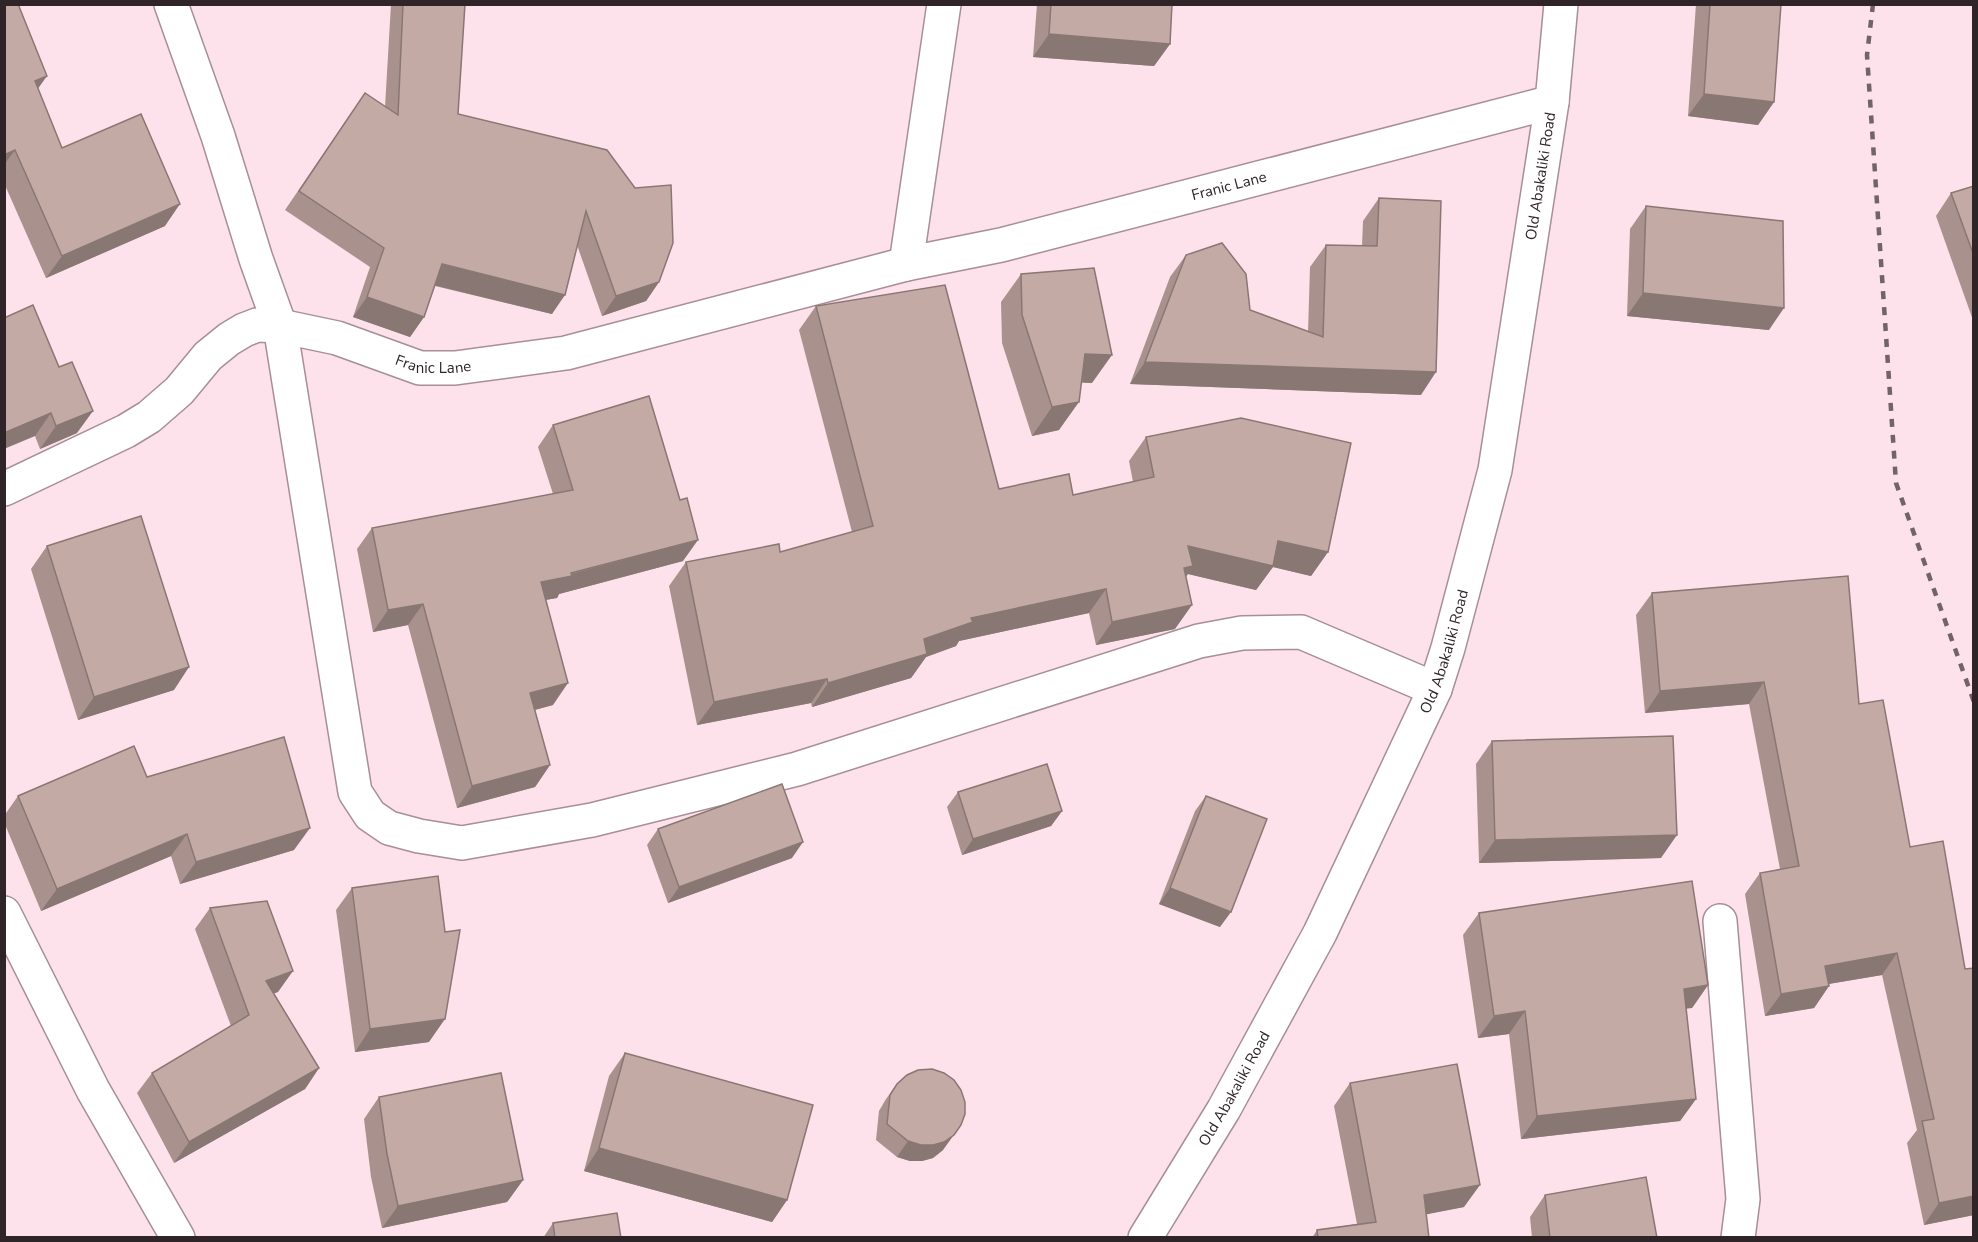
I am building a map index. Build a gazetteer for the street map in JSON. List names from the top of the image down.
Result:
{
  "streets": {
    "street": ["Old Abakaliki Road", "Franic Lane"]
  },
  "crossings": [
    ["Old Abakaliki Road", "Franic Lane"]
  ]
}
